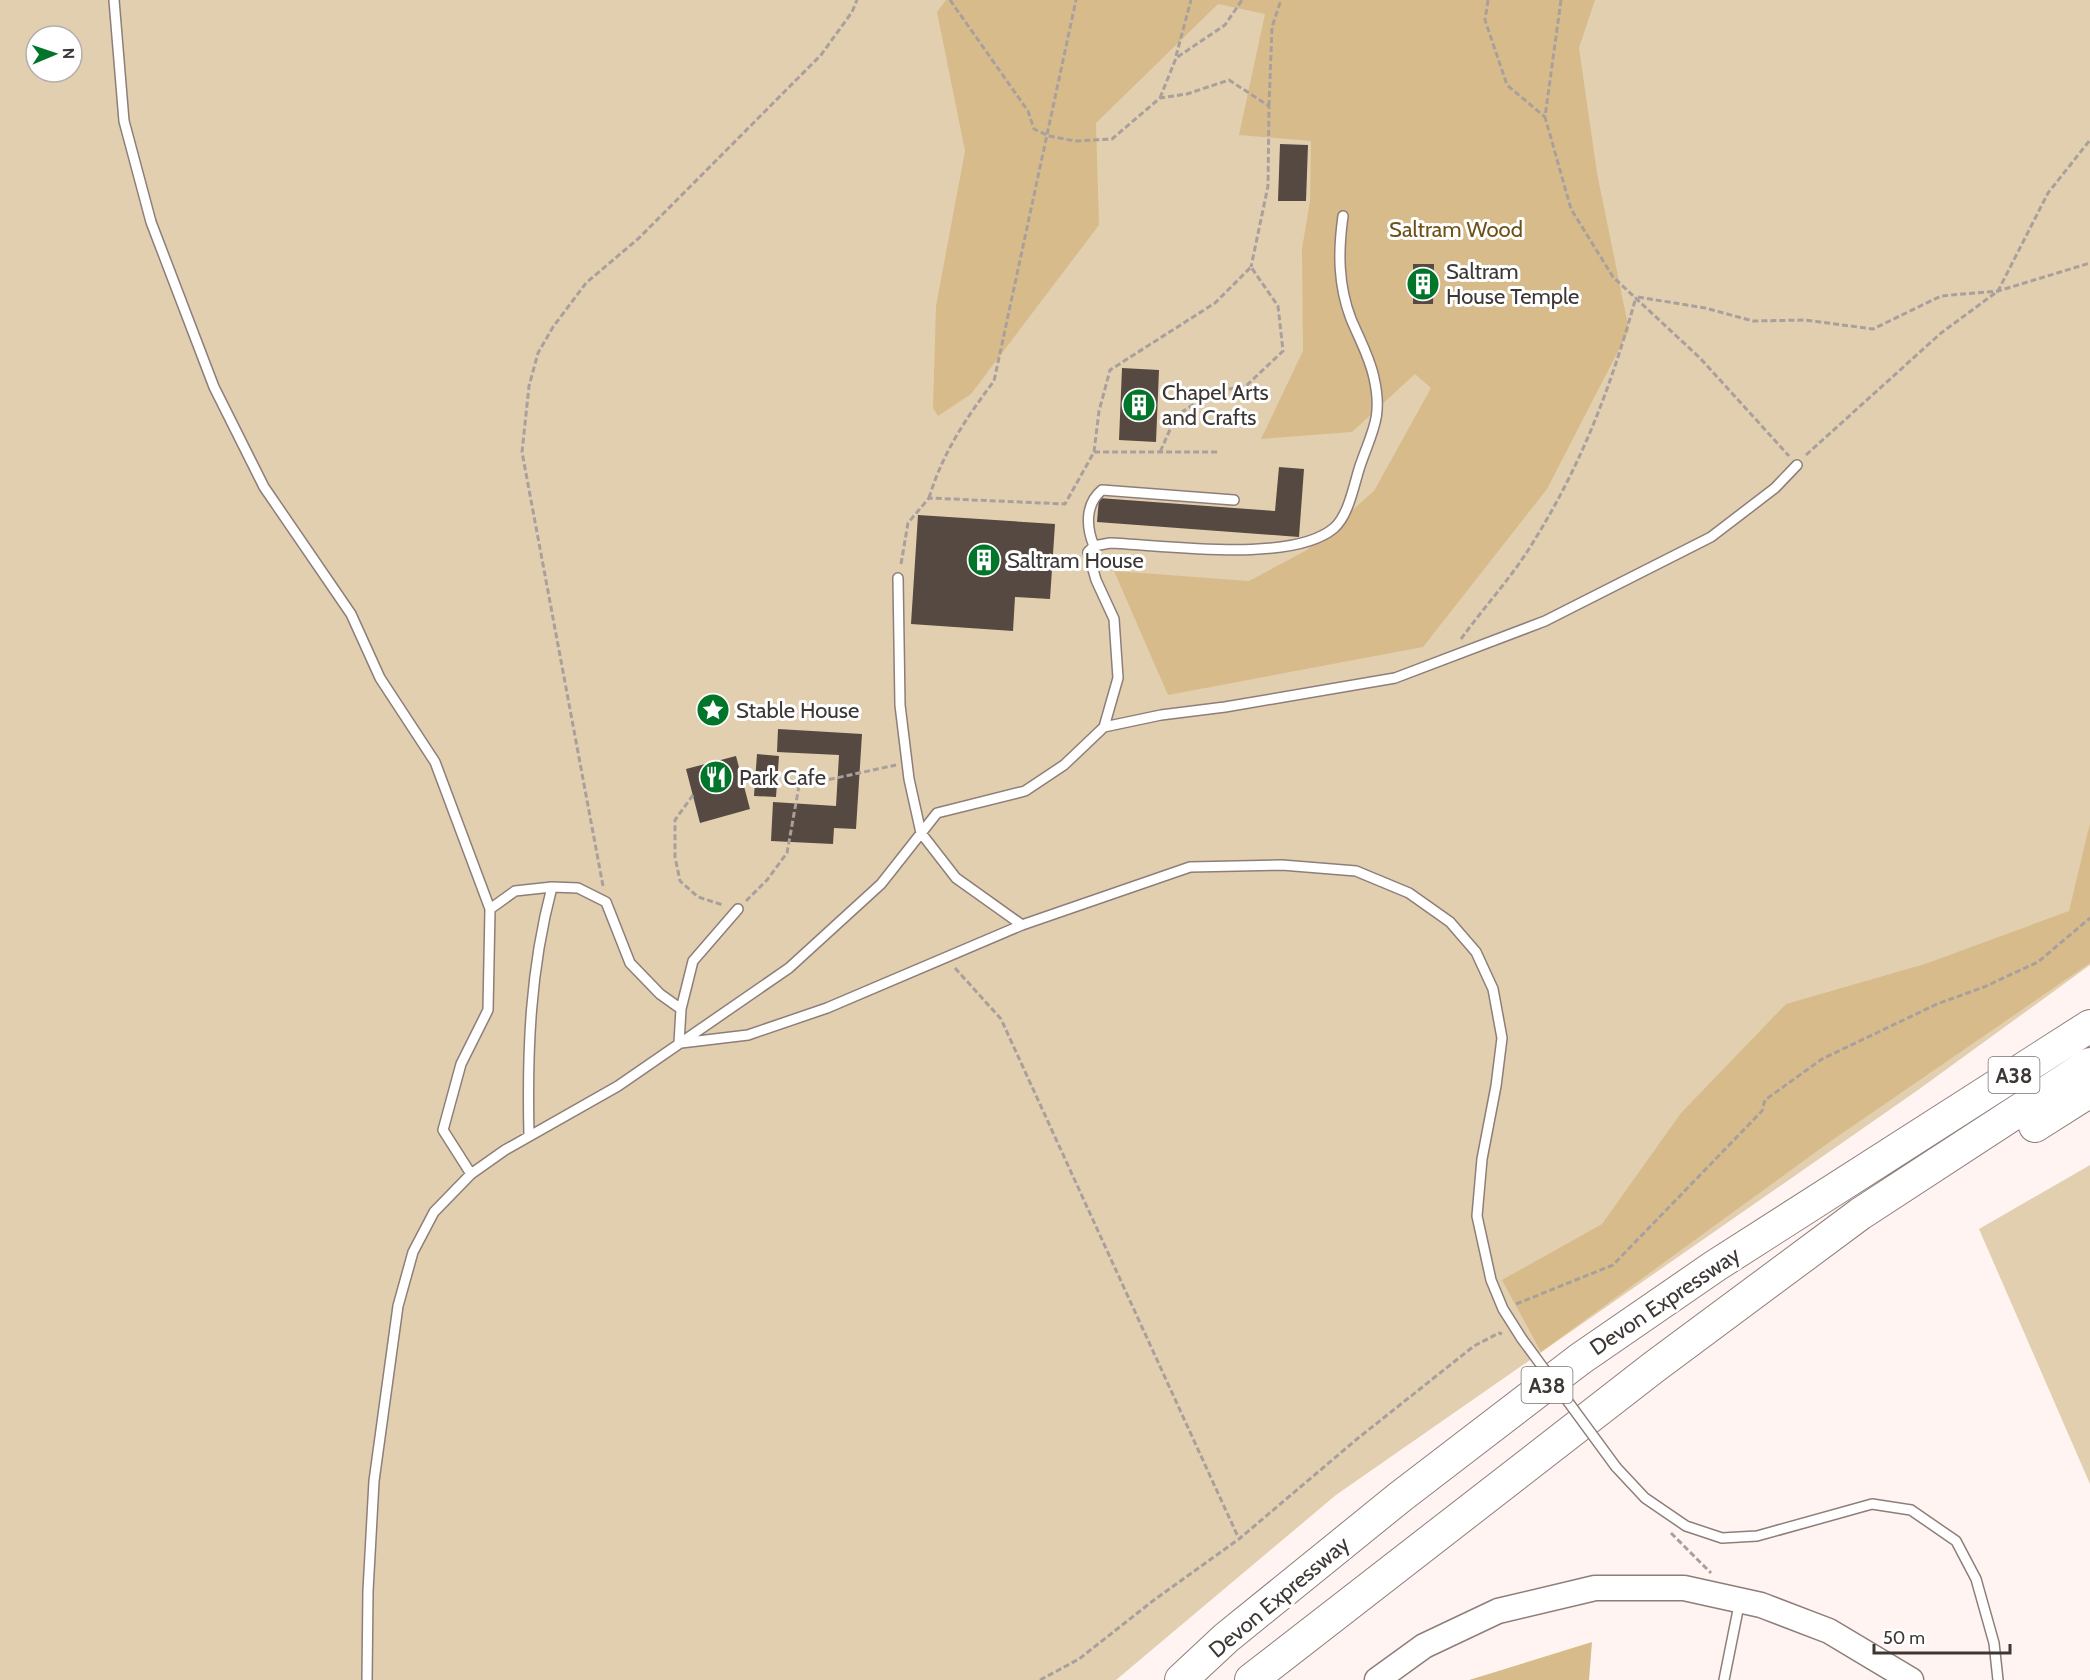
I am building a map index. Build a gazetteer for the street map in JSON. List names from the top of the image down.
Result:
{
  "streets": {
    "highway": ["A38", "Devon Expressway"]
  },
  "crossings": [
    ["A38", "Devon Expressway"]
  ],
  "parks": ["Saltram Wood"],
  "places": {
    "building": ["Saltram House Temple", "Chapel Arts and Crafts", "Saltram House"],
    "place": ["Stable House"],
    "restaurant": ["Park Cafe"]
  },
  "scale_bar": "50 m",
  "north": "right"
}
